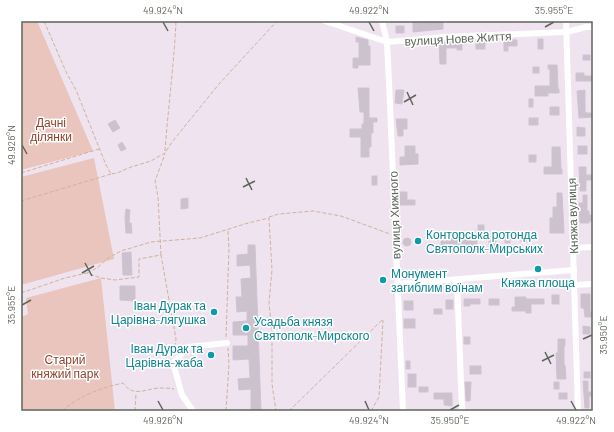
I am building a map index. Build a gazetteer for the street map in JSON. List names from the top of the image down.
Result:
{
  "streets": {
    "street": ["вулиця Нове Життя", "вулиця Хижного", "Княжа вулиця"]
  },
  "crossings": [
    ["вулиця Нове Життя", "вулиця Хижного"],
    ["вулиця Нове Життя", "Княжа вулиця"]
  ],
  "parks": ["Дачні ділянки", "Старий княжий парк"],
  "places": [
    "Конторська ротонда Святополк-Мирських",
    "Княжа площа",
    "Монумент загиблим воїнам",
    "Іван Дурак та Царівна-лягушка",
    "Усадьба князя Святополк-Мирского",
    "Іван Дурак та Царівна-жаба"
  ],
  "coordinates": [
    "49.924°N",
    "49.922°N",
    "35.955°E",
    "49.926°N",
    "35.950°E"
  ]
}
